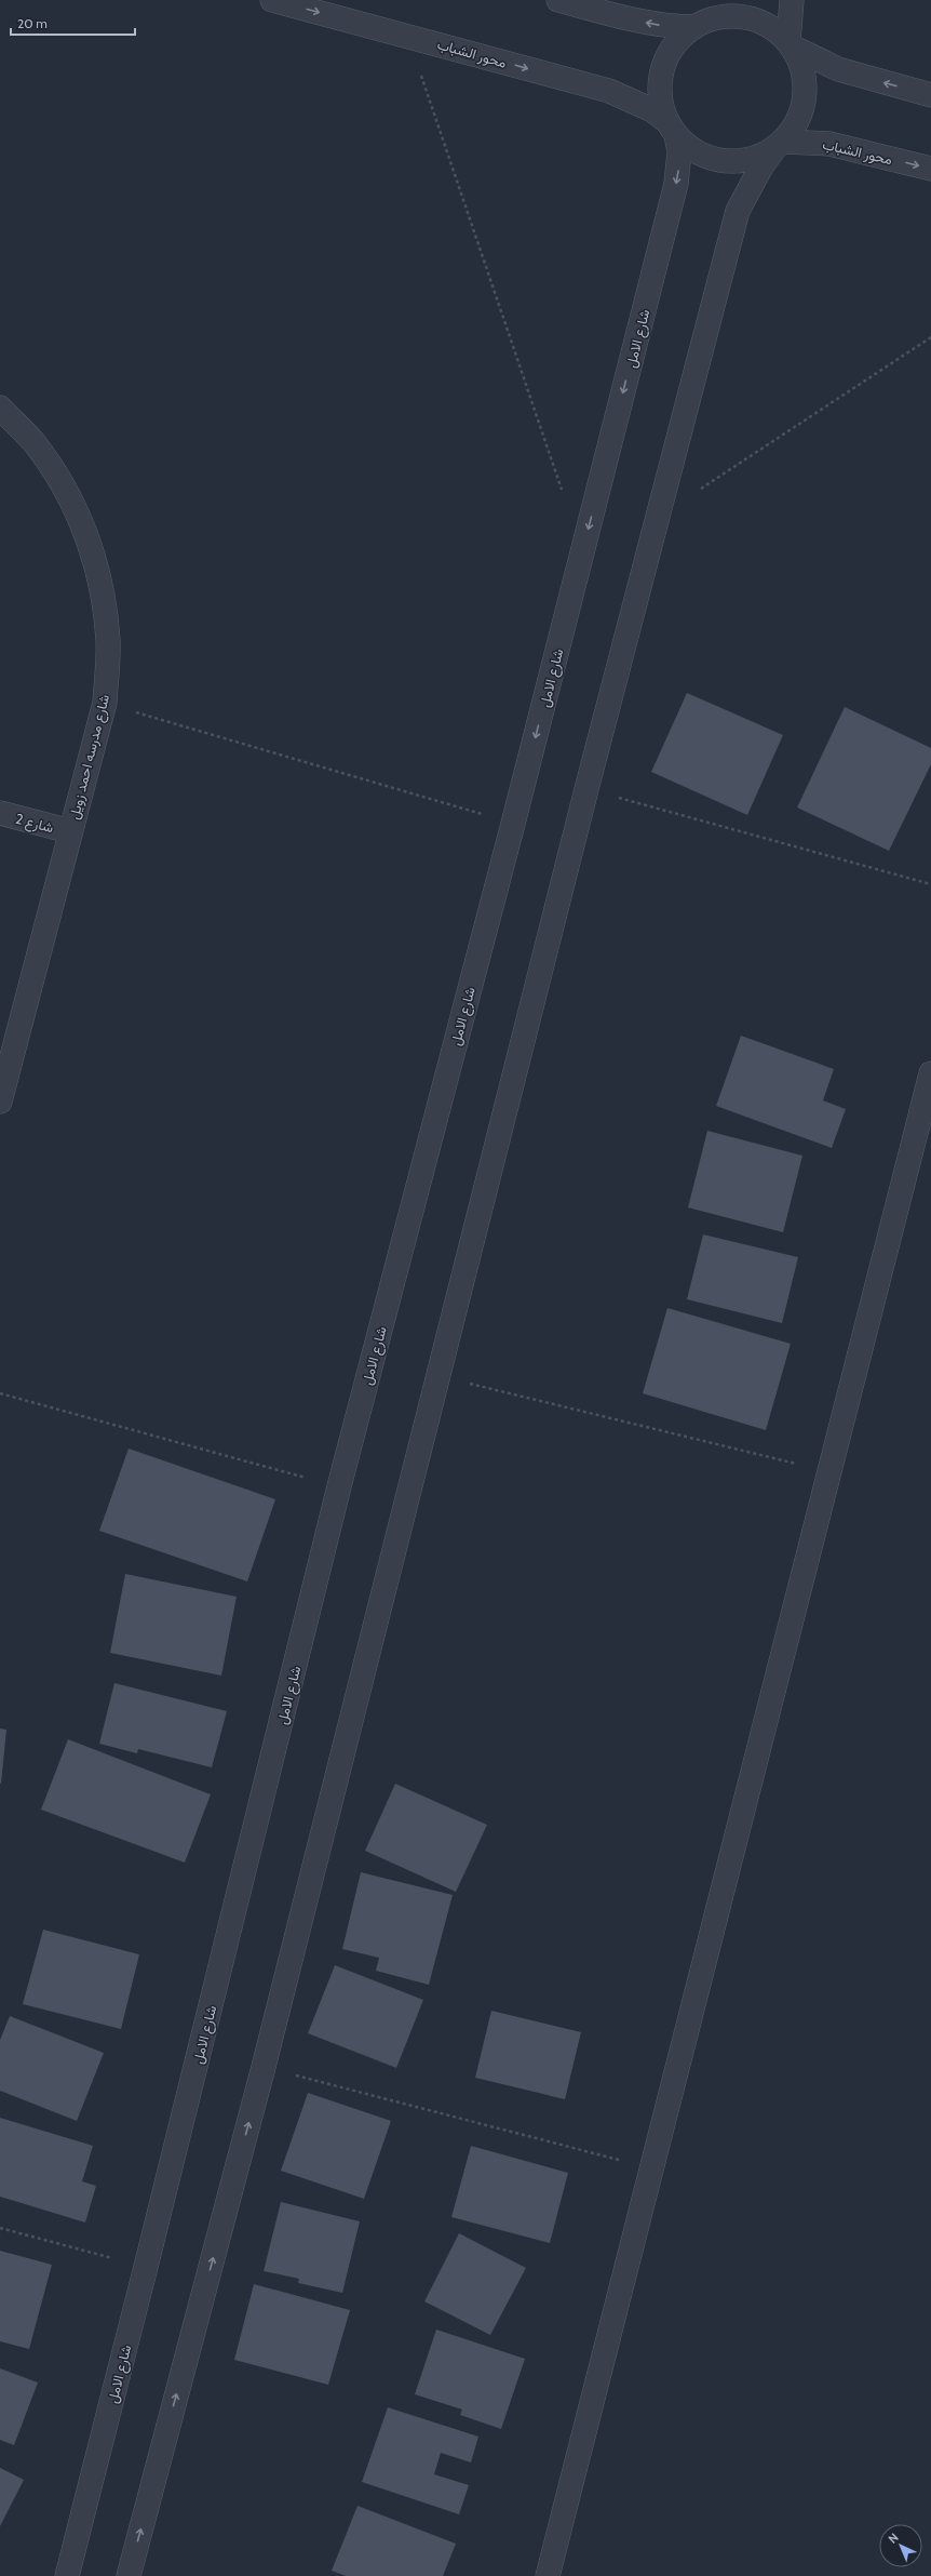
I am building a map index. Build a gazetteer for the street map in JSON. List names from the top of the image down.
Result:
{
  "streets": {
    "street": [
      "محور الشباب",
      "شارع الامل",
      "شارع مدرسه احمد زويل",
      "شارع 2"
    ]
  },
  "crossings": [
    ["محور الشباب", "شارع الامل"],
    ["شارع مدرسه احمد زويل", "شارع 2"]
  ],
  "scale_bar": "20 m",
  "north": "top left"
}
